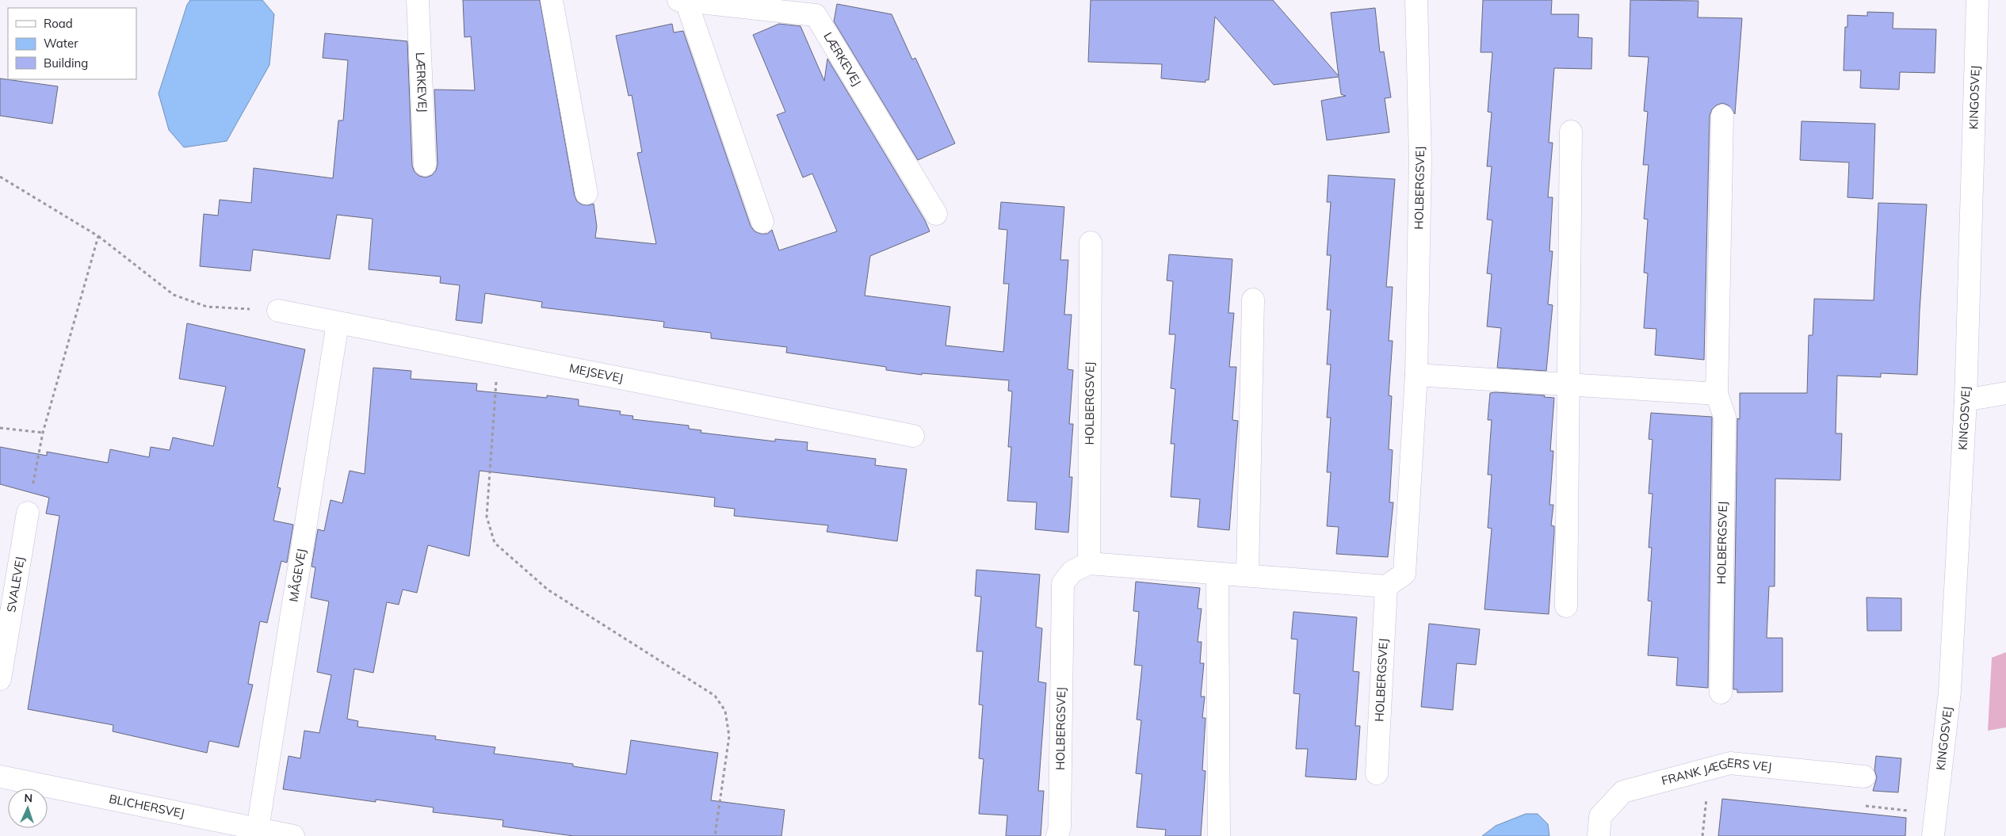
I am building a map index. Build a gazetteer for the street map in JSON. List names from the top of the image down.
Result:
{
  "streets": {
    "street": [
      "LÆRKEVEJ",
      "KINGOSVEJ",
      "HOLBERGSVEJ",
      "MEJSEVEJ",
      "MÅGEVEJ",
      "SVALEVEJ",
      "FRANK JÆGERS VEJ",
      "BLICHERSVEJ"
    ]
  },
  "crossings": [
    ["MEJSEVEJ", "MÅGEVEJ"],
    ["MÅGEVEJ", "BLICHERSVEJ"]
  ],
  "legend": ["Road", "Water", "Building"],
  "north": "top"
}
